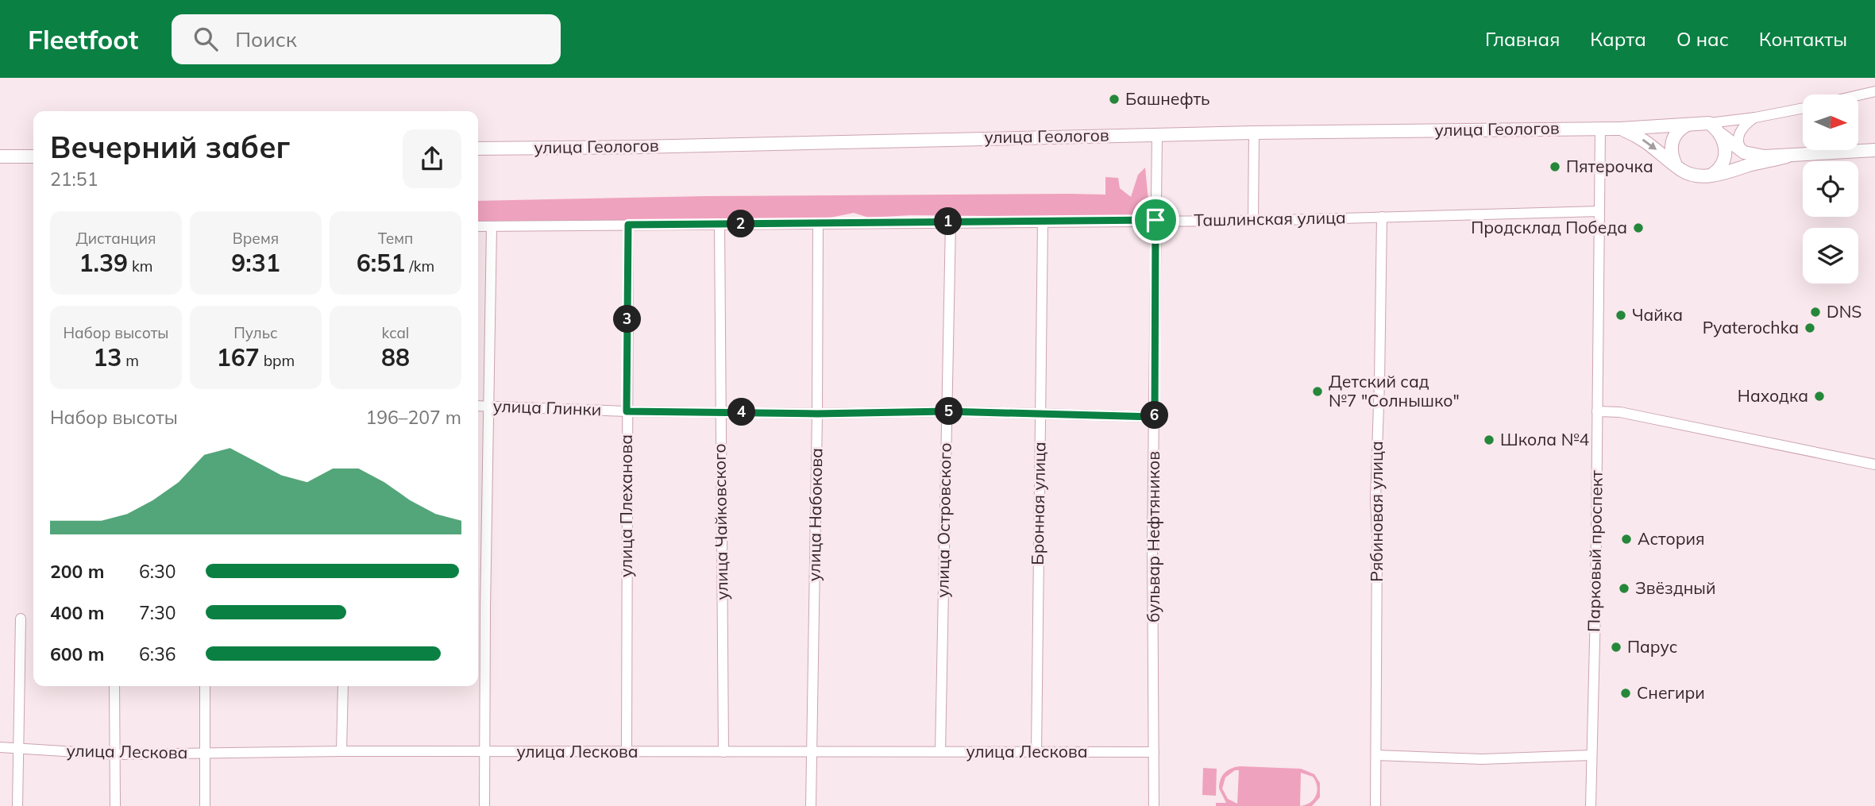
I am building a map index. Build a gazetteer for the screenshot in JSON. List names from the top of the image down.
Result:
{
  "streets": {
    "main road": ["улица Геологов"],
    "street": [
      "Ташлинская улица",
      "улица Глинки",
      "Бронная улица",
      "улица Плеханова",
      "Рябиновая улица",
      "улица Набокова",
      "улица Островского",
      "улица Чайковского",
      "бульвар Нефтяников",
      "Парковый проспект",
      "улица Лескова"
    ]
  },
  "crossings": [
    ["улица Геологов", "бульвар Нефтяников"],
    ["улица Геологов", "Парковый проспект"],
    ["Ташлинская улица", "Бронная улица"],
    ["Ташлинская улица", "улица Плеханова"],
    ["Ташлинская улица", "Рябиновая улица"],
    ["Ташлинская улица", "улица Набокова"],
    ["Ташлинская улица", "улица Островского"],
    ["Ташлинская улица", "улица Чайковского"],
    ["Ташлинская улица", "бульвар Нефтяников"],
    ["Ташлинская улица", "Парковый проспект"],
    ["улица Глинки", "Бронная улица"],
    ["улица Глинки", "улица Плеханова"],
    ["улица Глинки", "улица Набокова"],
    ["улица Глинки", "улица Островского"],
    ["улица Глинки", "улица Чайковского"],
    ["улица Глинки", "бульвар Нефтяников"],
    ["Бронная улица", "улица Лескова"],
    ["улица Плеханова", "улица Лескова"],
    ["улица Набокова", "улица Лескова"],
    ["улица Островского", "улица Лескова"],
    ["улица Чайковского", "улица Лескова"],
    ["бульвар Нефтяников", "улица Лескова"]
  ],
  "places": [
    "Башнефть",
    "Пятерочка",
    "Продсклад Победа",
    "DNS",
    "Чайка",
    "Pyaterochka",
    "Детский сад №7 \"Солнышко\"",
    "Находка",
    "Школа №4",
    "Астория",
    "Звёздный",
    "Парус",
    "Снегири"
  ],
  "north": "right",
  "page": {
    "header": "Fleetfoot",
    "search": "Поиск",
    "nav": [
      "Главная",
      "Карта",
      "О нас",
      "Контакты"
    ],
    "heading": ["Вечерний забег", "21:51"],
    "stats": [
      ["Дистанция", "1.39 km"],
      ["Время", "9:31"],
      ["Темп", "6:51 /km"],
      ["Набор высоты", "13 m"],
      ["Пульс", "167 bpm"],
      ["kcal", "88"]
    ],
    "pins": [
      "1",
      "2",
      "3",
      "5",
      "4",
      "6"
    ],
    "chart": ["Набор высоты", "196–207 m"],
    "list": [
      {
        "name": "200 m",
        "note": "6:30"
      },
      {
        "name": "400 m",
        "note": "7:30"
      },
      {
        "name": "600 m",
        "note": "6:36"
      }
    ]
  }
}
